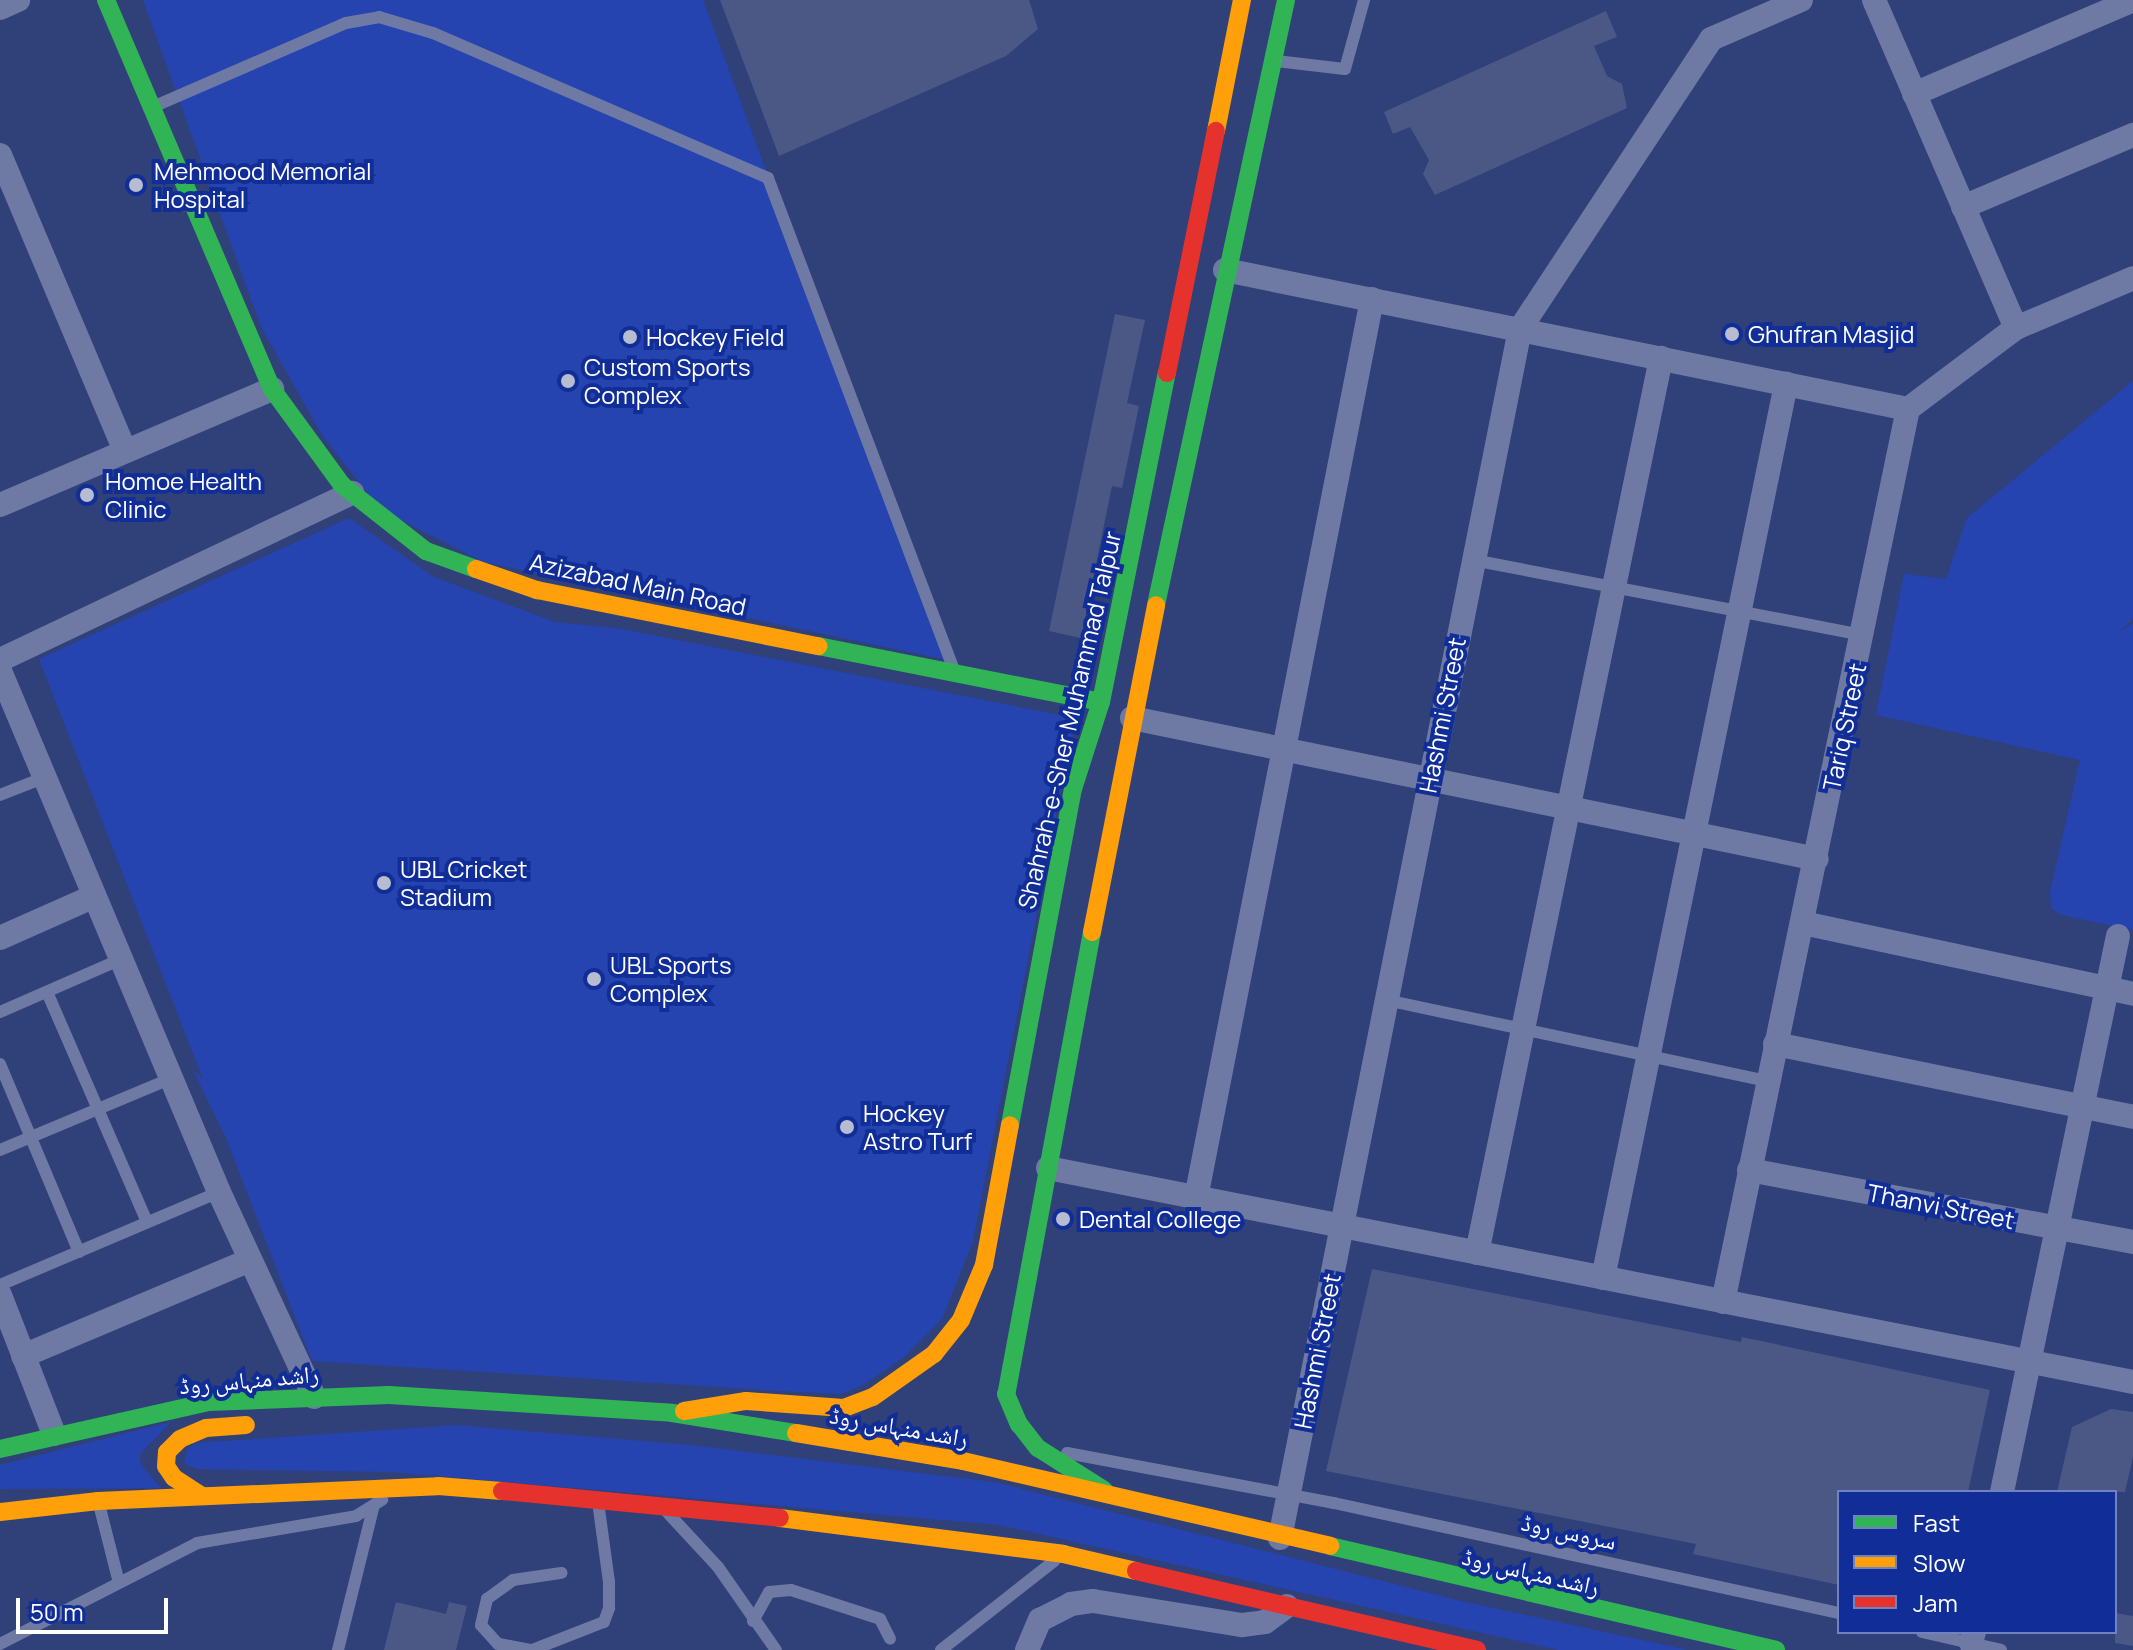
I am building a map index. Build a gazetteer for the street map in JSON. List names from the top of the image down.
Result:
{
  "streets": {
    "main road": ["Azizabad Main Road", "Shahrah-e-Sher Muhammad Talpur", "راشد منہاس روڈ"],
    "street": ["Hashmi Street", "Tariq Street", "Thanvi Street"],
    "lane": ["سروس روڈ"]
  },
  "crossings": [
    ["Azizabad Main Road", "Shahrah-e-Sher Muhammad Talpur"],
    ["Hashmi Street", "راشد منہاس روڈ"],
    ["Hashmi Street", "سروس روڈ"],
    ["Shahrah-e-Sher Muhammad Talpur", "راشد منہاس روڈ"],
    ["Tariq Street", "Thanvi Street"]
  ],
  "places": [
    "Mehmood Memorial Hospital",
    "Ghufran Masjid",
    "Hockey Field",
    "Custom Sports Complex",
    "Homoe Health Clinic",
    "UBL Cricket Stadium",
    "UBL Sports Complex",
    "Hockey Astro Turf",
    "Dental College"
  ],
  "legend": ["Fast", "Slow", "Jam"],
  "scale_bar": "50 m"
}
